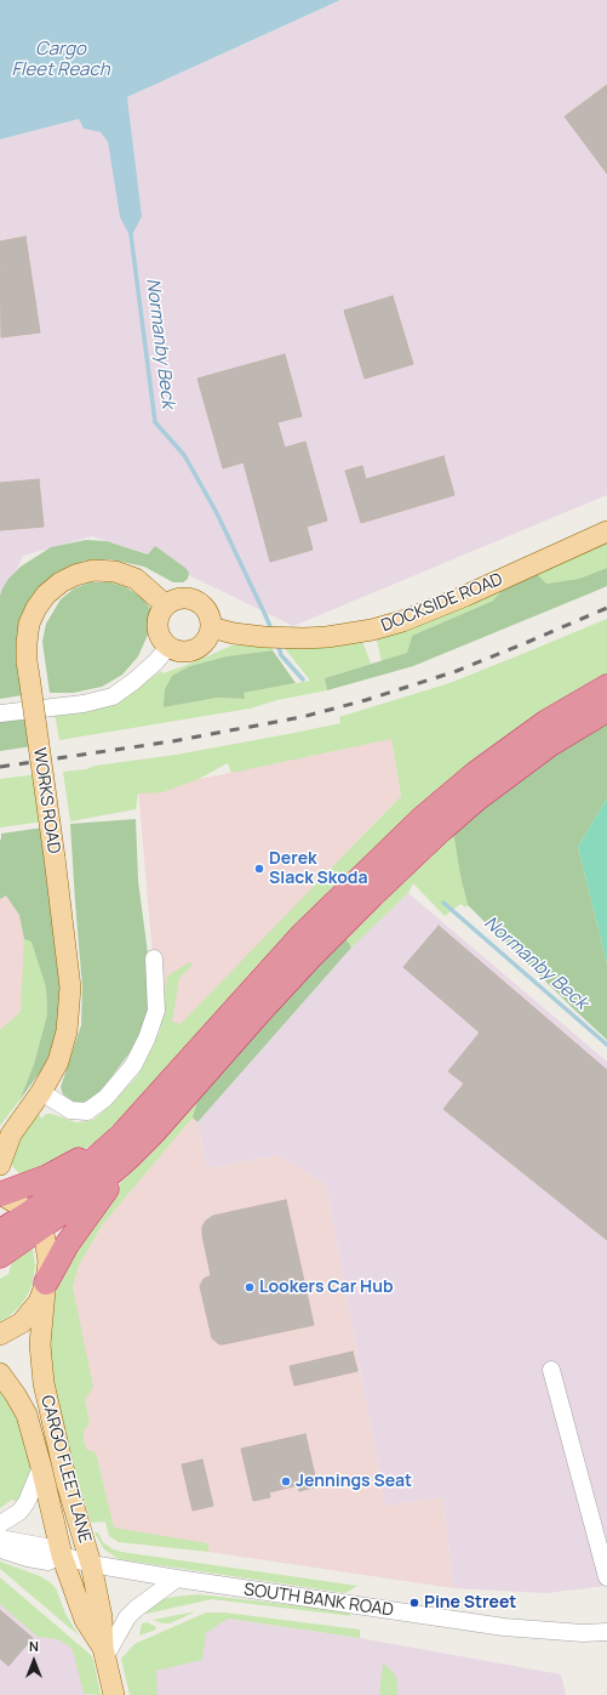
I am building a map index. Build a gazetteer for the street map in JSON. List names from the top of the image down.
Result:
{
  "streets": {
    "main road": ["DOCKSIDE ROAD", "WORKS ROAD", "CARGO FLEET LANE"],
    "street": ["SOUTH BANK ROAD"]
  },
  "crossings": [
    ["DOCKSIDE ROAD", "WORKS ROAD"],
    ["CARGO FLEET LANE", "SOUTH BANK ROAD"]
  ],
  "water": ["Cargo Fleet Reach", "Normanby Beck"],
  "places": [
    "Derek Slack Skoda",
    "Lookers Car Hub",
    "Jennings Seat",
    "Pine Street"
  ],
  "north": "top"
}
